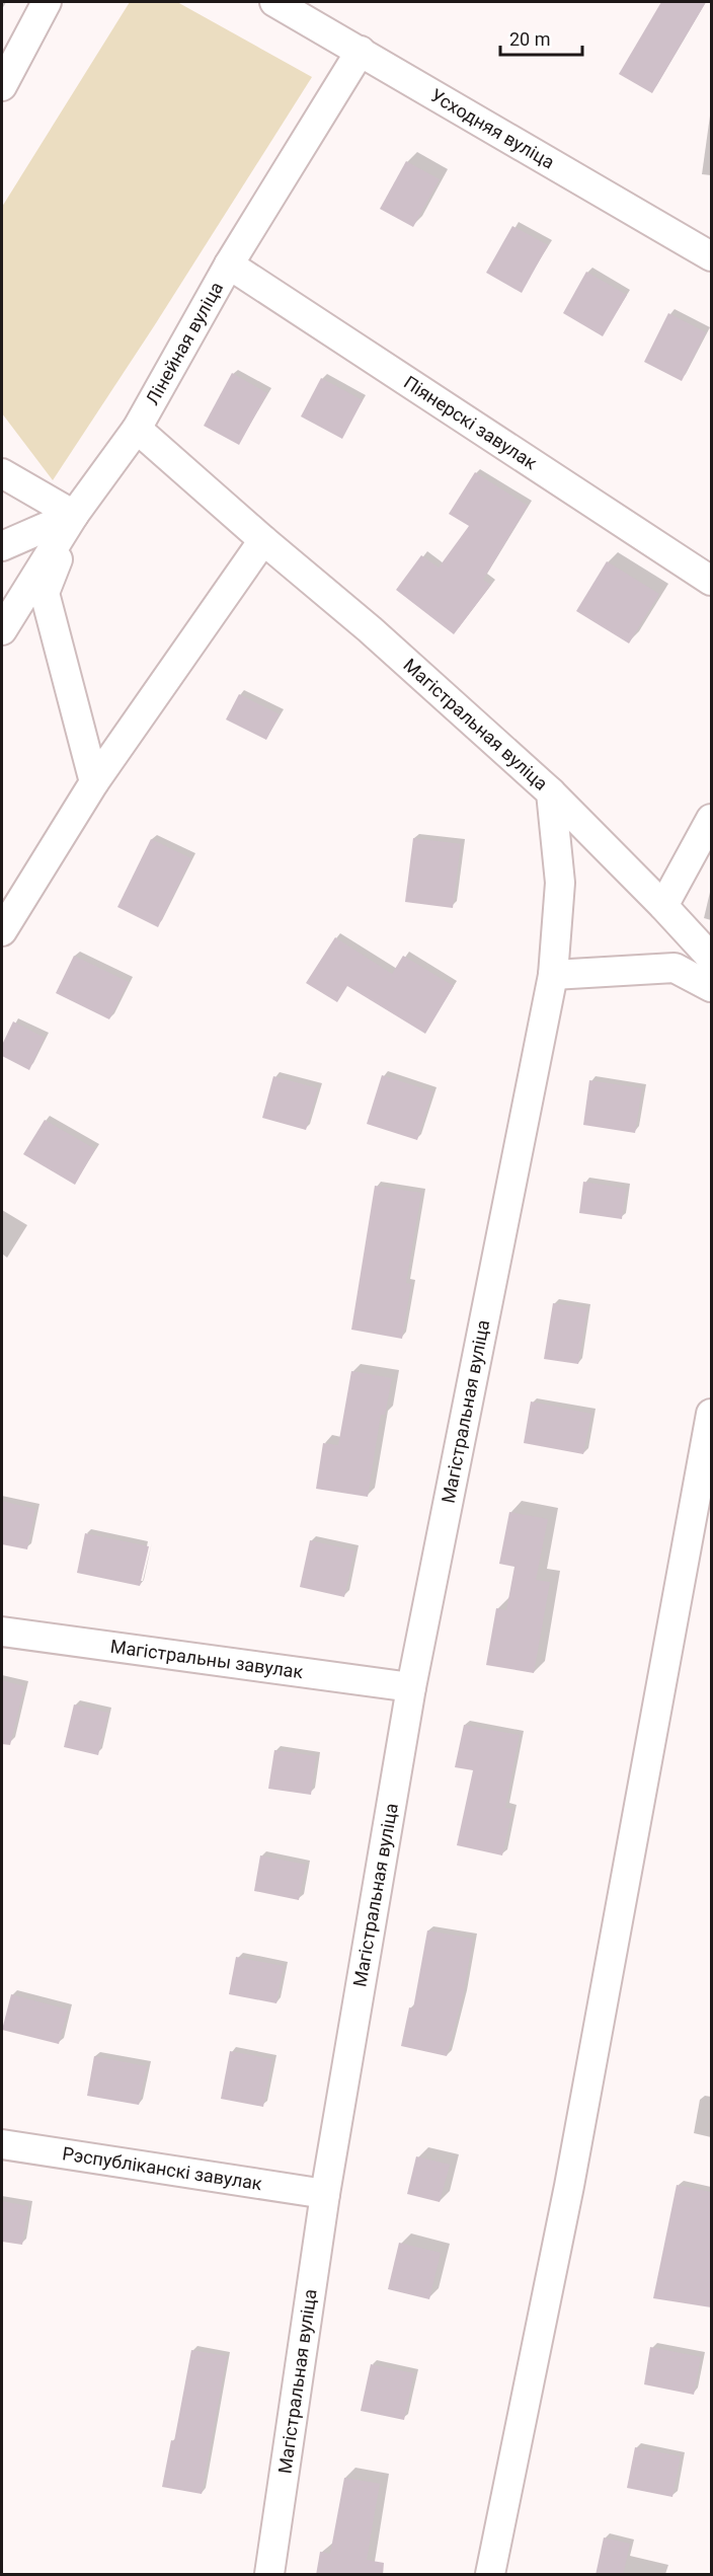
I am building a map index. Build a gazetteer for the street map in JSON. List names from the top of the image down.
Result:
{
  "streets": {
    "street": [
      "Усходняя вуліца",
      "Лінейная вуліца",
      "Піянерскі завулак",
      "Магістральная вуліца",
      "Магістральны завулак",
      "Рэспубліканскі завулак"
    ]
  },
  "crossings": [
    ["Усходняя вуліца", "Лінейная вуліца"],
    ["Лінейная вуліца", "Піянерскі завулак"],
    ["Лінейная вуліца", "Магістральная вуліца"],
    ["Магістральная вуліца", "Магістральны завулак"],
    ["Магістральная вуліца", "Рэспубліканскі завулак"]
  ],
  "scale_bar": "20 m"
}
